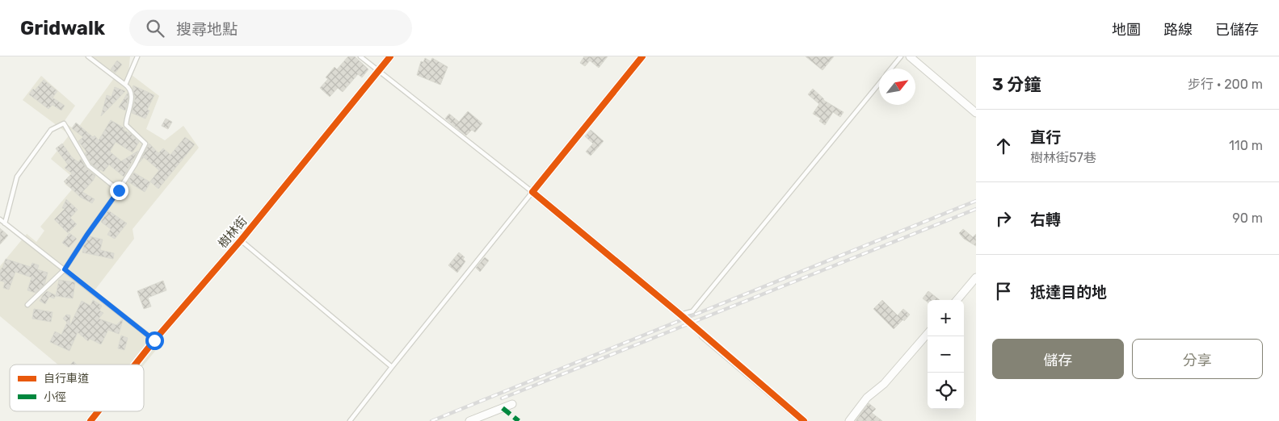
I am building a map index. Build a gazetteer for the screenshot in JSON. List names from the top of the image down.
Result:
{
  "streets": {
    "street": ["樹林街"]
  },
  "legend": ["自行車道", "小徑"],
  "north": "top right",
  "page": {
    "header": "Gridwalk",
    "search": "搜尋地點",
    "nav": ["地圖", "路線", "已儲存"],
    "heading": ["3 分鐘", "步行 · 200 m"],
    "list": [
      ["直行", "樹林街57巷", "110 m"],
      ["右轉", "90 m"],
      "抵達目的地"
    ],
    "map_buttons": ["+", "−"],
    "buttons": ["儲存", "分享"]
  }
}
